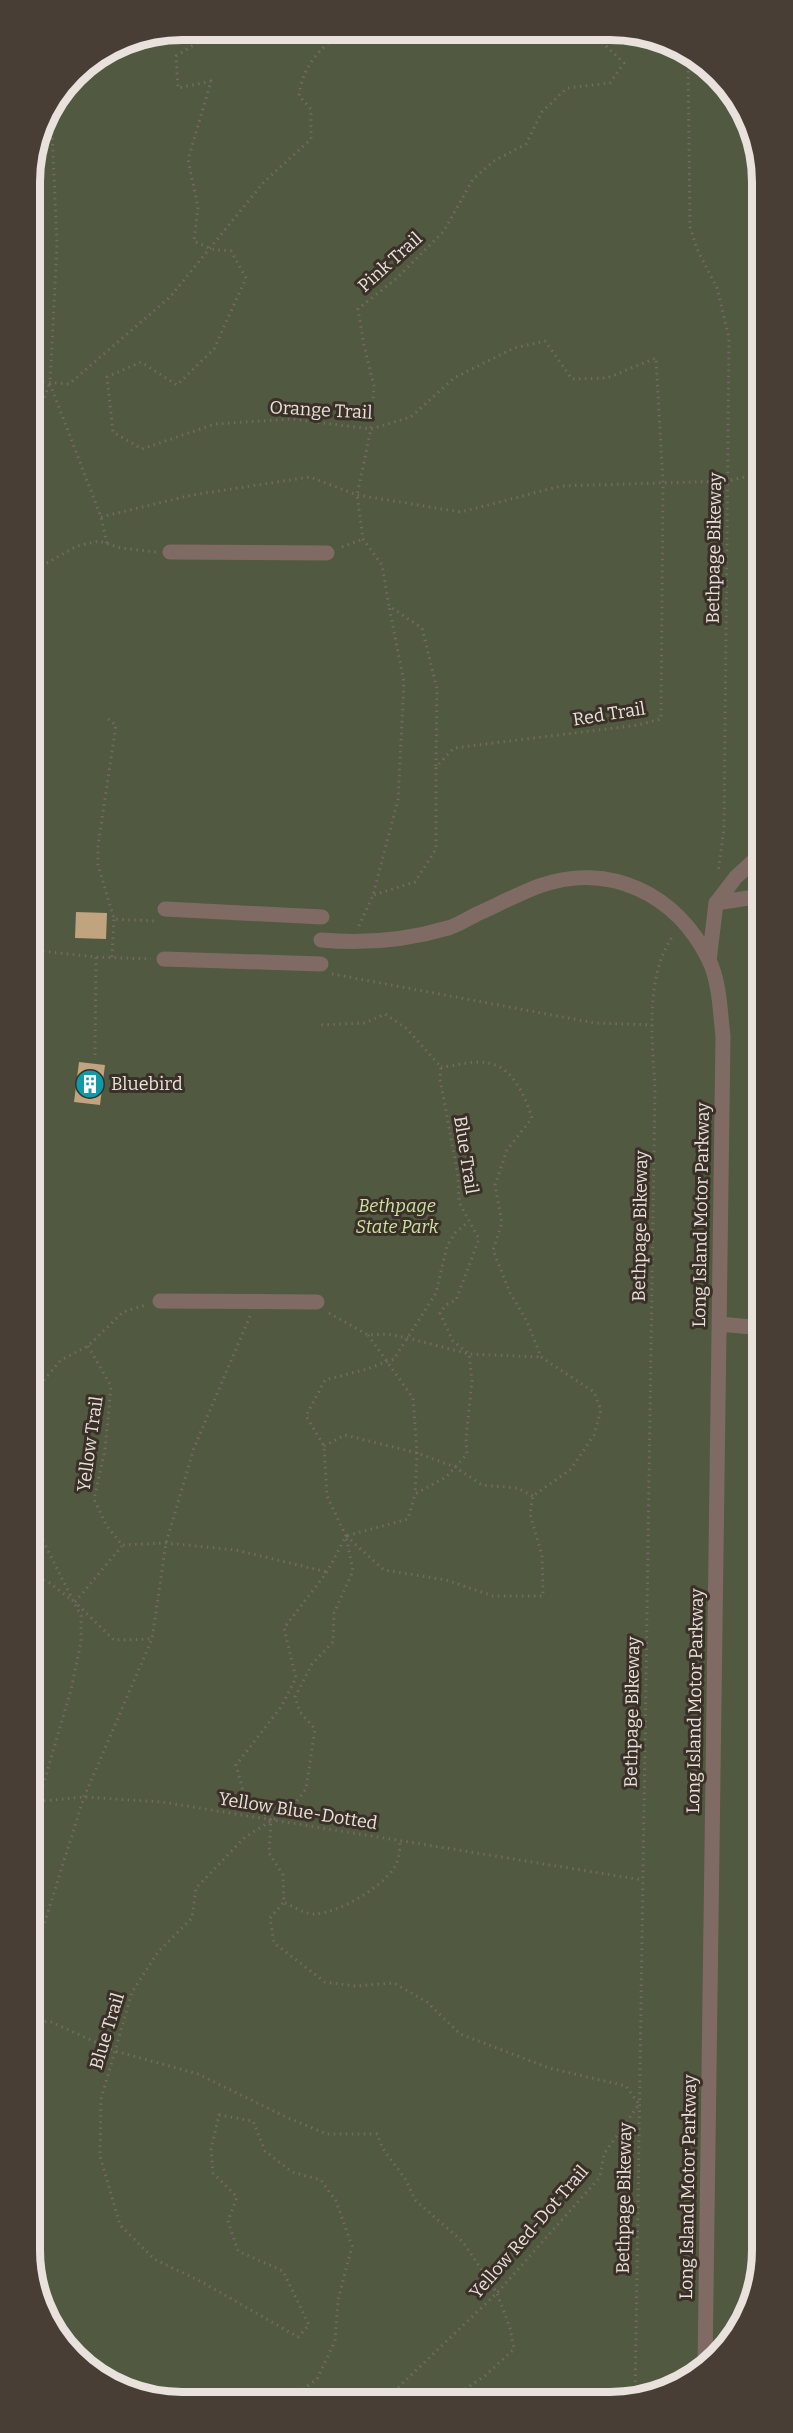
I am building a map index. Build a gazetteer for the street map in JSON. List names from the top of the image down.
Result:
{
  "streets": {
    "street": ["Long Island Motor Parkway"],
    "path": [
      "Pink Trail",
      "Orange Trail",
      "Bethpage Bikeway",
      "Red Trail",
      "Blue Trail",
      "Yellow Trail",
      "Yellow Blue-Dotted",
      "Yellow Red-Dot Trail"
    ]
  },
  "crossings": [
    ["Pink Trail", "Orange Trail"],
    ["Orange Trail", "Red Trail"],
    ["Bethpage Bikeway", "Yellow Red-Dot Trail"],
    ["Blue Trail", "Yellow Blue-Dotted"]
  ],
  "parks": ["Bethpage State Park"],
  "places": {
    "building": ["Bluebird"]
  }
}
